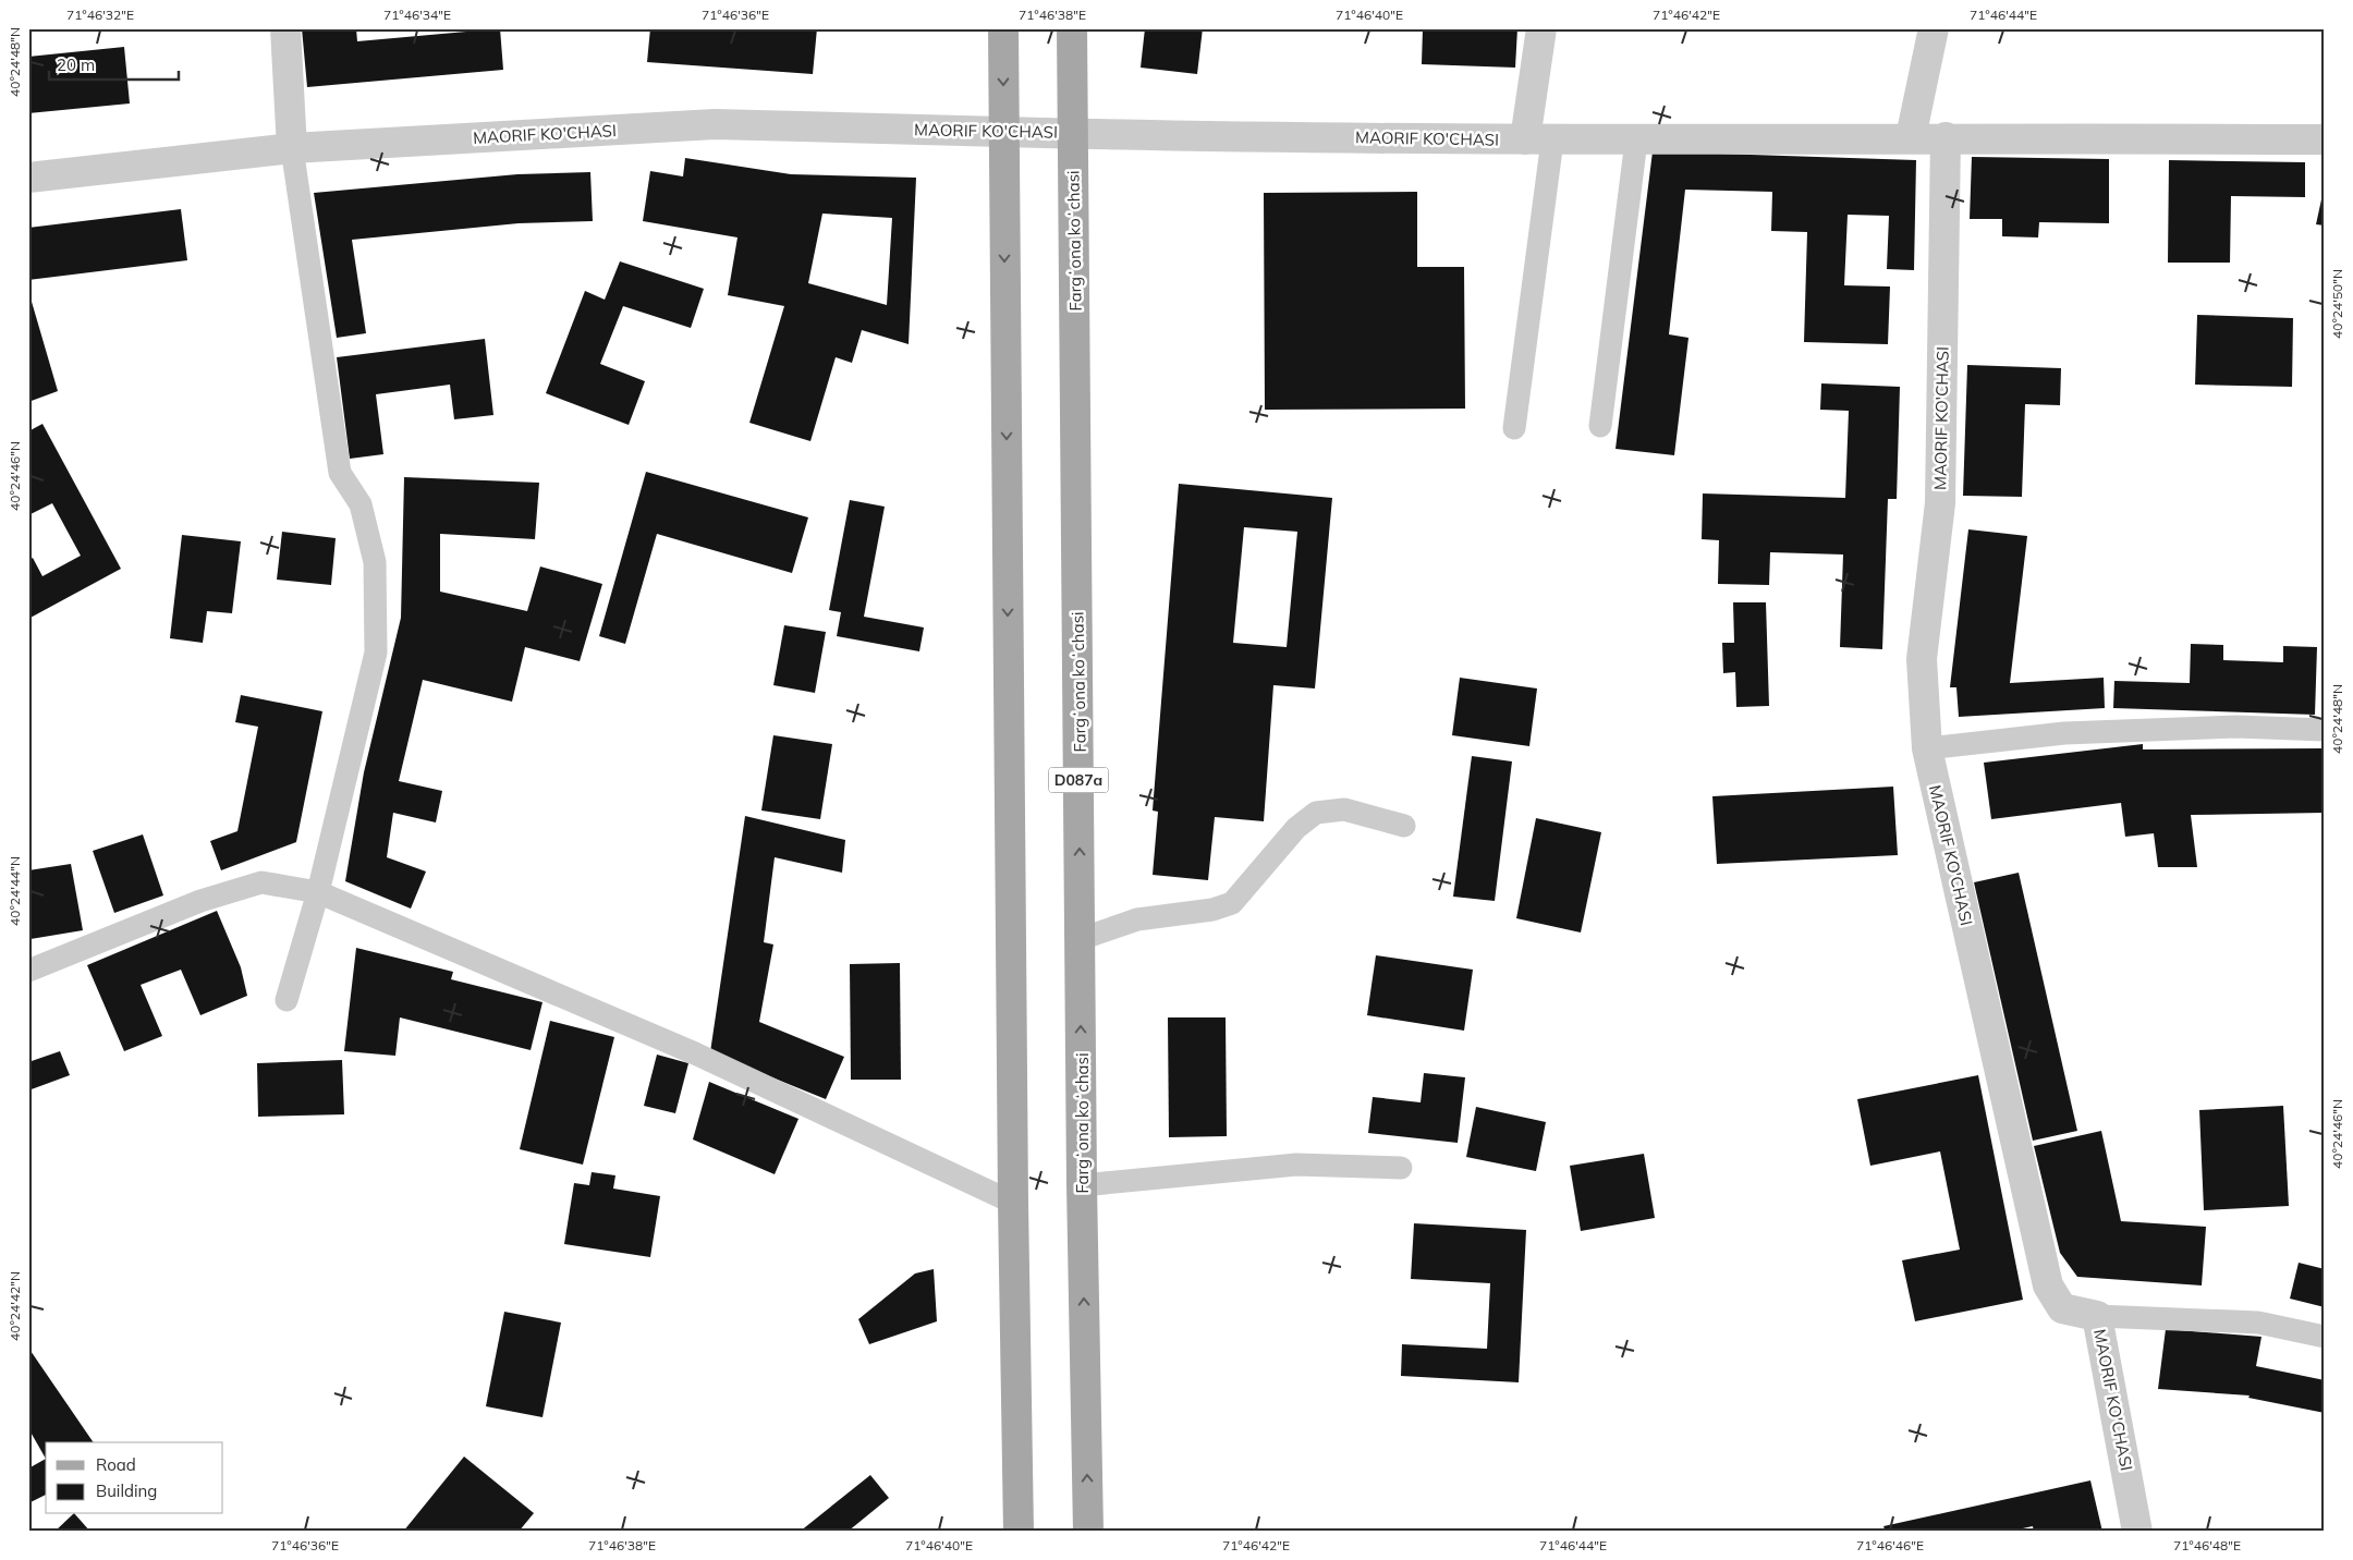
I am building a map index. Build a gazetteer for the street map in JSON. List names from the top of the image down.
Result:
{
  "streets": {
    "main road": ["Fargʻona koʻchasi", "D087a"],
    "street": ["MAORIF KO'CHASI"]
  },
  "crossings": [
    ["MAORIF KO'CHASI", "Fargʻona koʻchasi"]
  ],
  "legend": ["Road", "Building"],
  "scale_bar": "20 m",
  "coordinates": [
    "71°46'32\"E",
    "71°46'34\"E",
    "71°46'36\"E",
    "71°46'38\"E",
    "71°46'40\"E",
    "71°46'42\"E",
    "71°46'44\"E",
    "40°24'48\"N",
    "40°24'50\"N",
    "40°24'46\"N",
    "40°24'44\"N",
    "40°24'42\"N",
    "71°46'46\"E",
    "71°46'48\"E"
  ]
}
